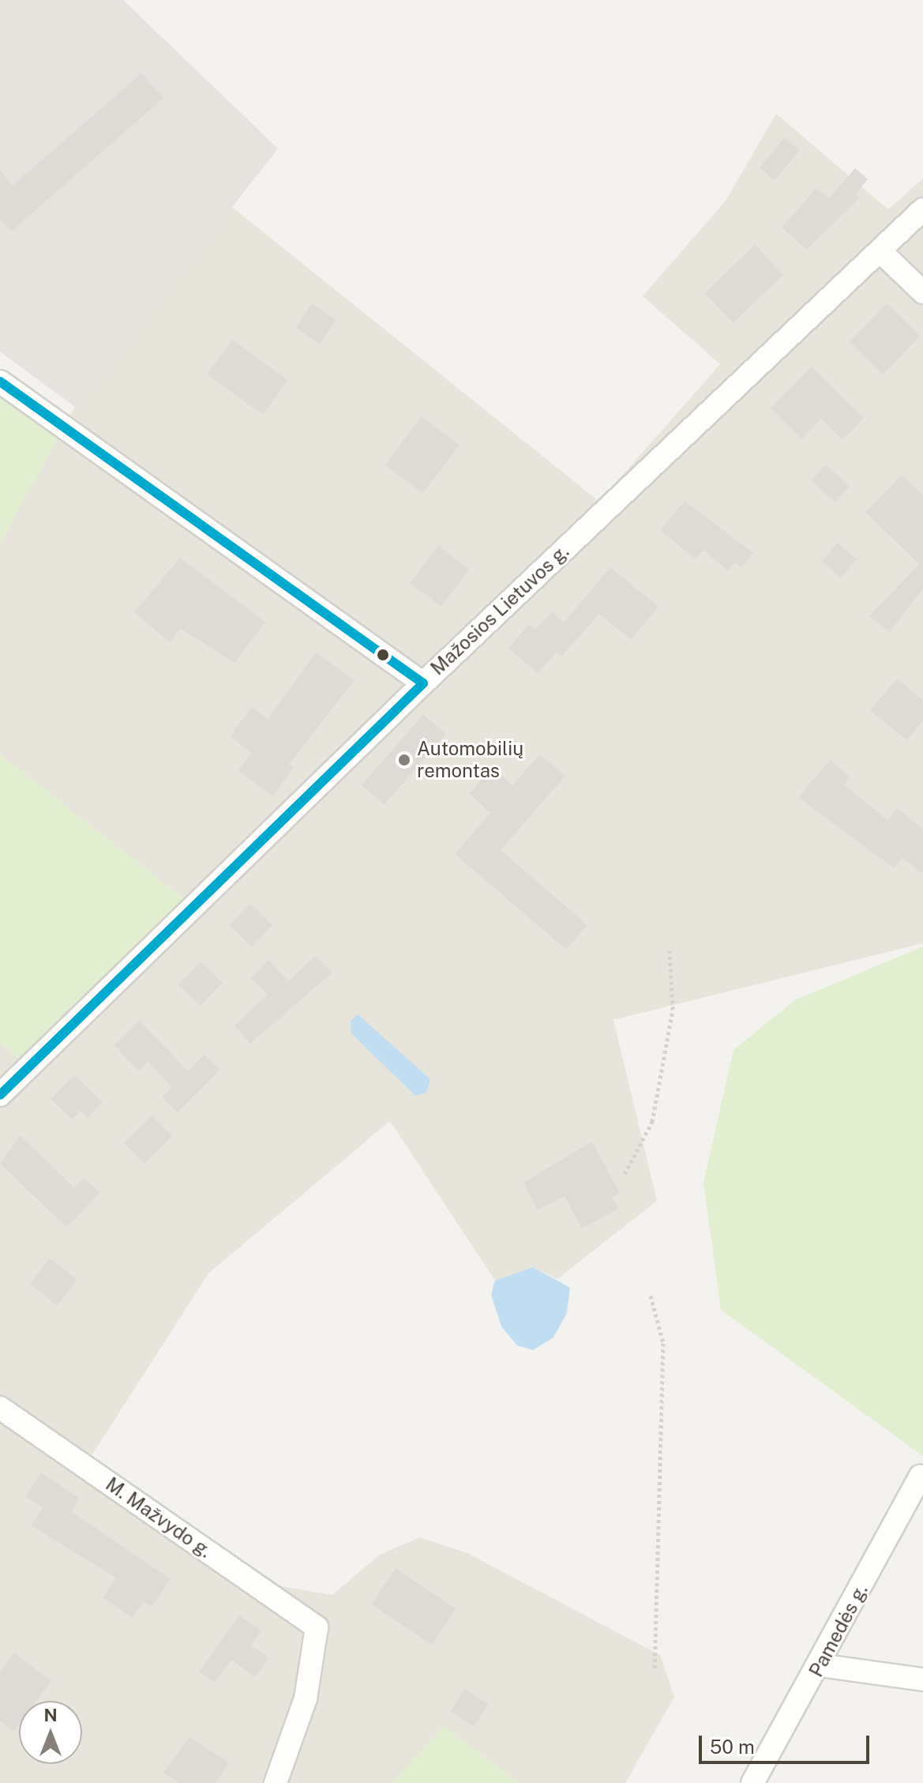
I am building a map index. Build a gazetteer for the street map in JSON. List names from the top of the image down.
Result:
{
  "streets": {
    "street": ["Mažosios Lietuvos g.", "M. Mažvydo g.", "Pamedės g."]
  },
  "places": ["Automobilių remontas"],
  "scale_bar": "50 m",
  "north": "top"
}
